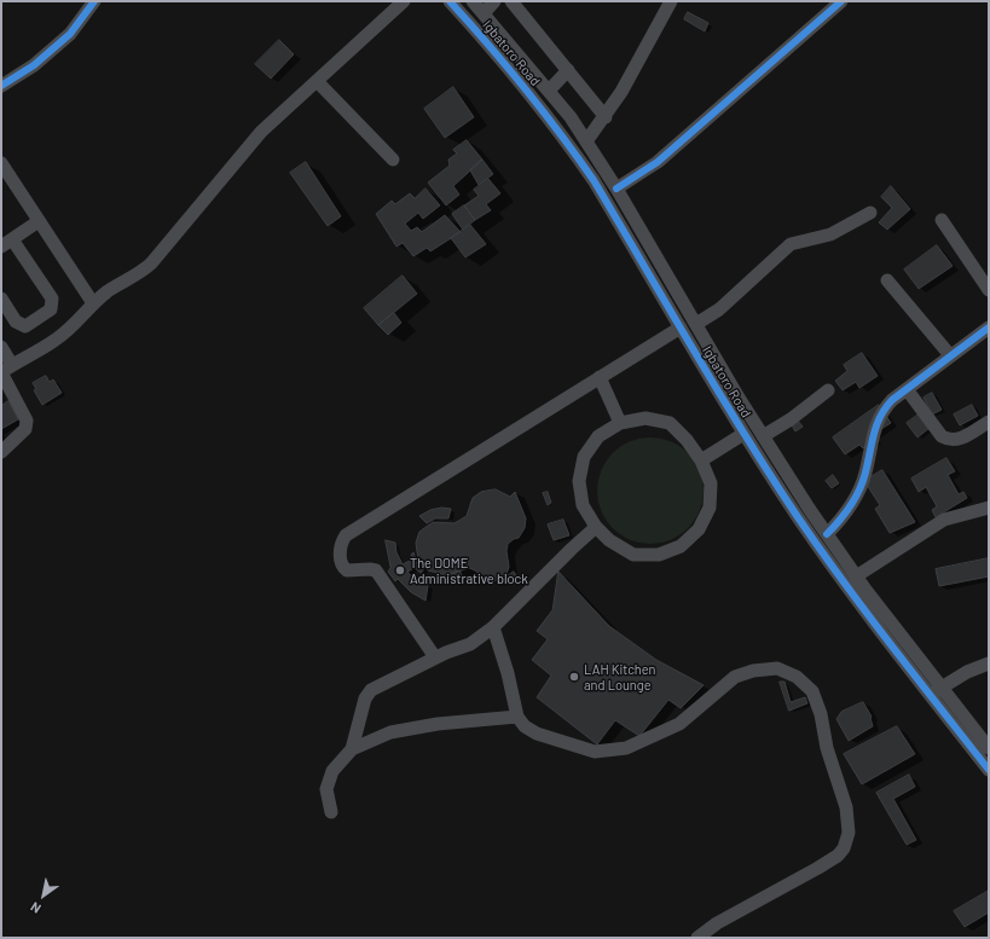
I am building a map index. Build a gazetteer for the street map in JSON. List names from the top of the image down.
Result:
{
  "streets": {
    "street": ["Igbatoro Road"]
  },
  "places": ["The DOME Administrative block", "LAH Kitchen and Lounge"],
  "north": "bottom left"
}
